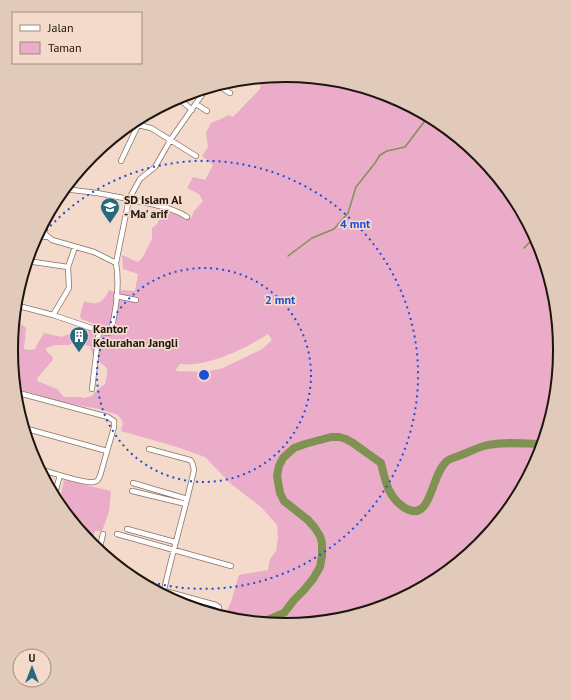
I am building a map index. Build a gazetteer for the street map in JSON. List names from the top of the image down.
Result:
{
  "places": {
    "school or university": ["SD Islam Al - Ma' arif"],
    "building": ["Kantor Kelurahan Jangli"]
  },
  "legend": ["Jalan", "Taman"],
  "north": "top",
  "rings": ["4 mnt", "2 mnt"]
}
